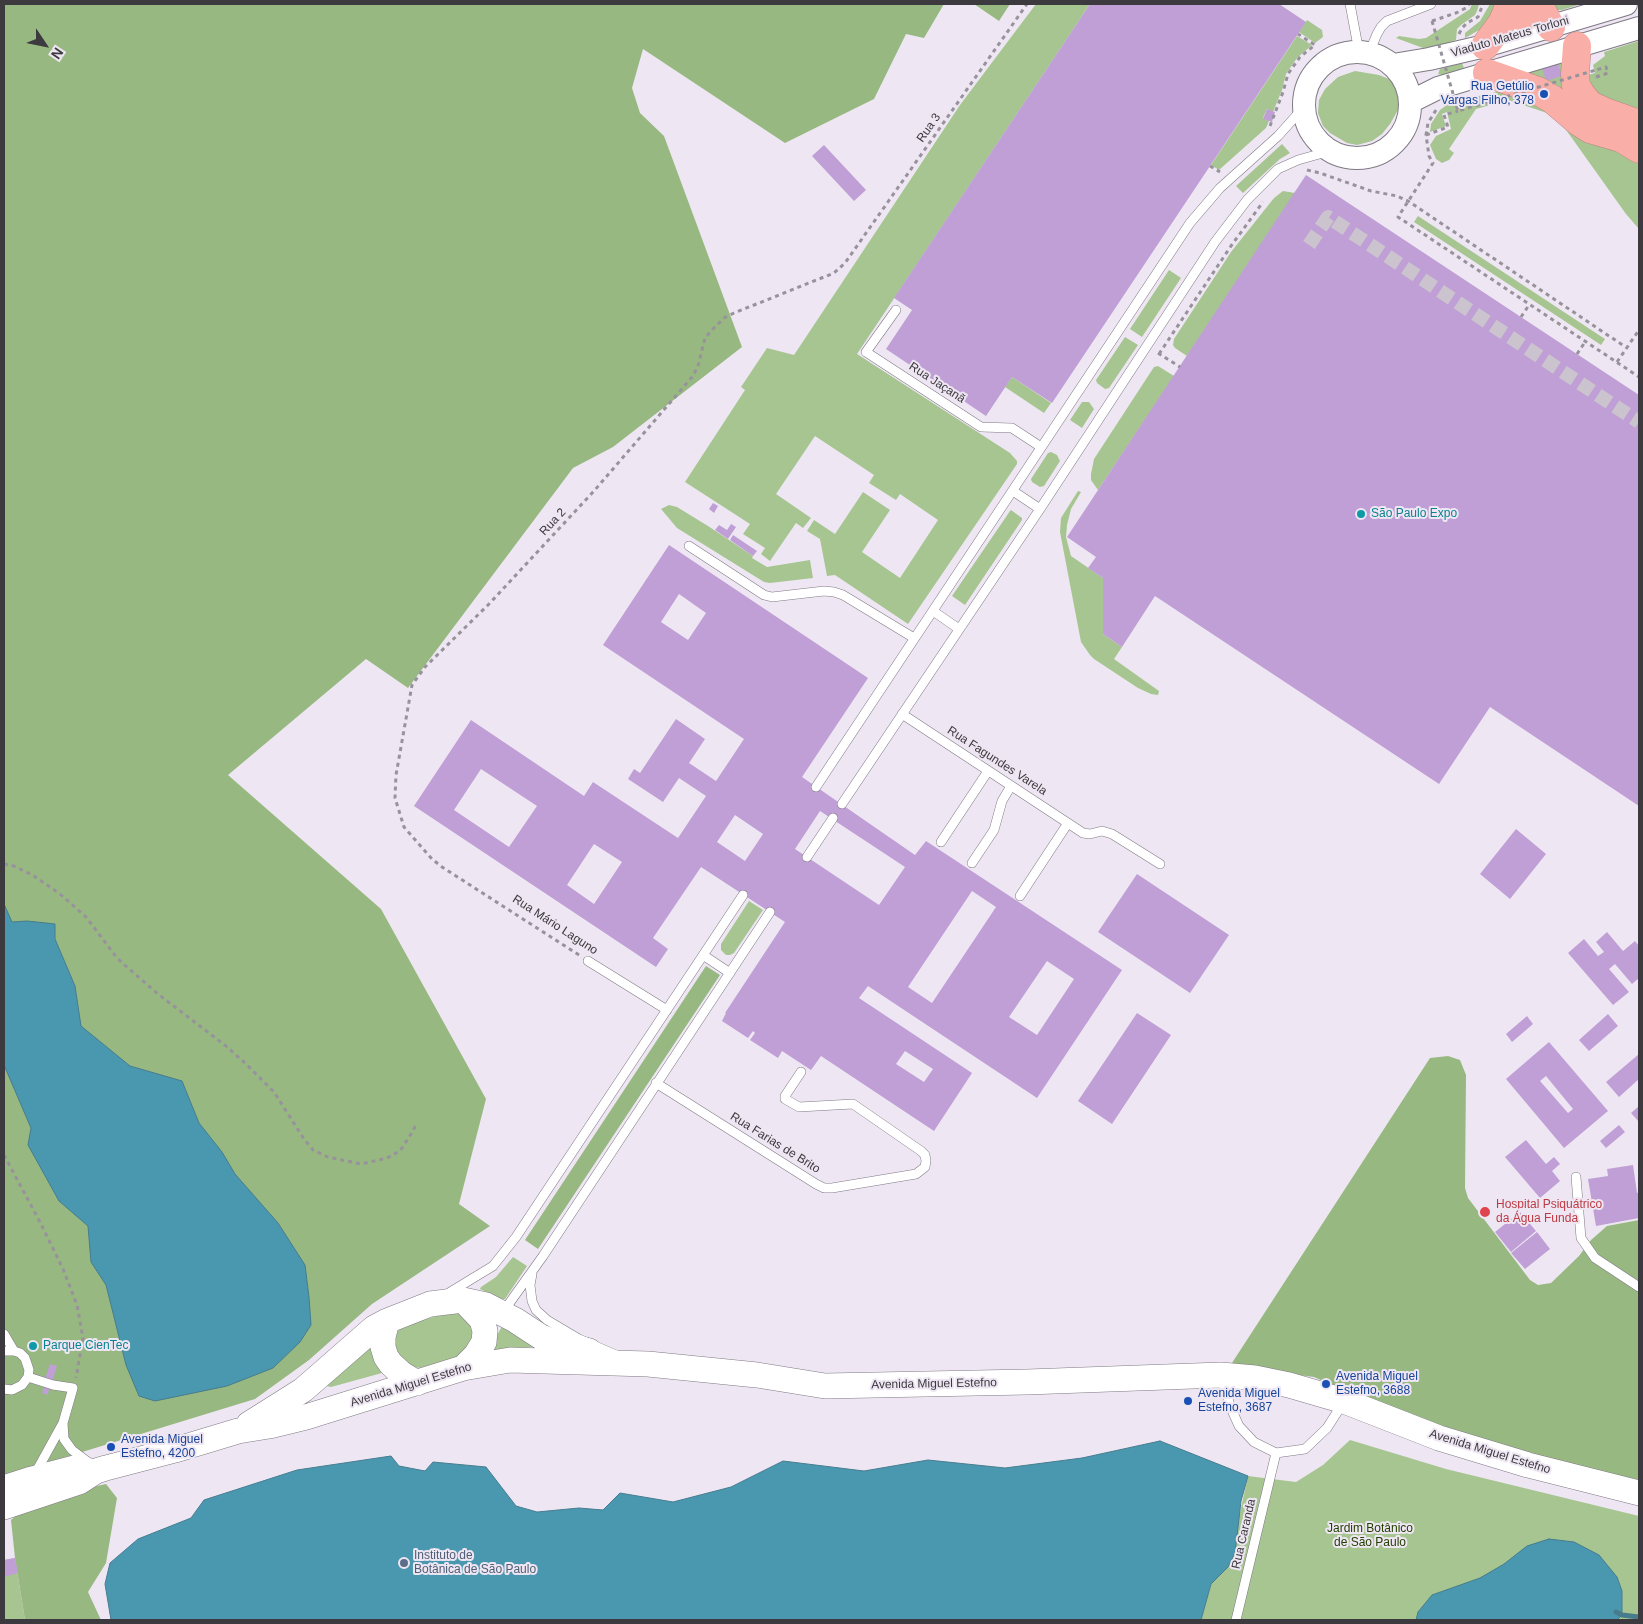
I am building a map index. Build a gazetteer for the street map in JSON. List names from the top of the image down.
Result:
{
  "streets": {
    "main road": ["Avenida Miguel Estefno"],
    "street": ["Viaduto Mateus Torloni"],
    "lane": [
      "Rua Jaçanã",
      "Rua Fagundes Varela",
      "Rua Mário Laguno",
      "Rua Farias de Brito",
      "Rua Caranda"
    ],
    "path": ["Rua 3", "Rua 2"]
  },
  "crossings": [
    ["Rua 3", "Rua 2"],
    ["Rua 2", "Rua Mário Laguno"]
  ],
  "parks": ["Jardim Botânico de São Paulo"],
  "places": [
    "Rua Getúlio Vargas Filho, 378",
    "São Paulo Expo",
    "Hospital Psiquátrico da Água Funda",
    "Parque CienTec",
    "Avenida Miguel Estefno, 3688",
    "Avenida Miguel Estefno, 3687",
    "Avenida Miguel Estefno, 4200",
    "Instituto de Botânica de São Paulo"
  ],
  "north": "bottom right"
}
